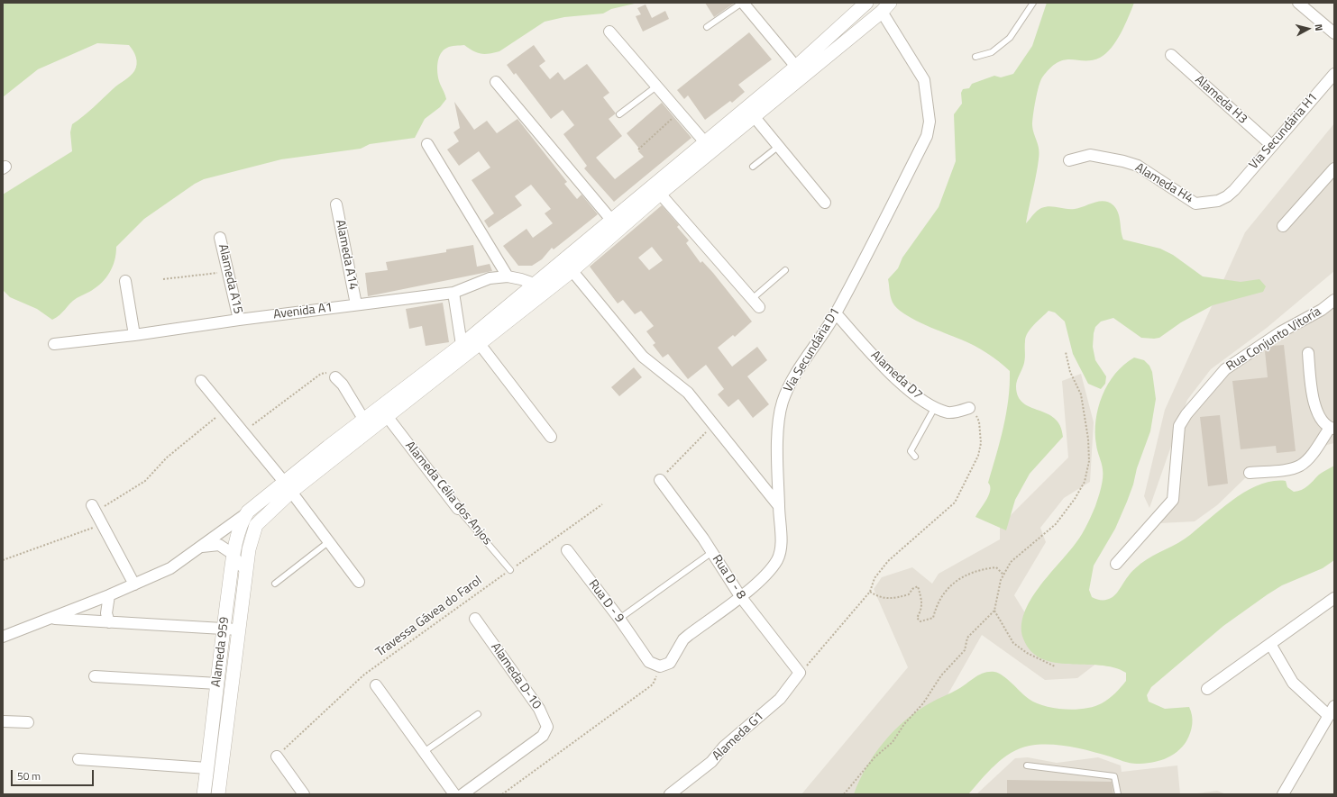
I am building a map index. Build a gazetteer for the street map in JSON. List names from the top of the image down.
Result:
{
  "streets": {
    "street": [
      "Alameda H3",
      "Via Secundária H1",
      "Alameda H4",
      "Alameda A14",
      "Alameda A15",
      "Avenida A1",
      "Rua Conjunto Vitoría",
      "Via Secundária D1",
      "Alameda D7",
      "Alameda Célia dos Anjos",
      "Rua D - 8",
      "Rua D - 9",
      "Alameda 959",
      "Alameda D-10",
      "Alameda G1"
    ],
    "path": ["Travessa Gávea do Farol"]
  },
  "crossings": [
    ["Alameda H3", "Via Secundária H1"],
    ["Via Secundária H1", "Alameda H4"],
    ["Alameda A14", "Avenida A1"],
    ["Alameda A15", "Avenida A1"],
    ["Via Secundária D1", "Alameda D7"],
    ["Via Secundária D1", "Rua D - 8"],
    ["Via Secundária D1", "Rua D - 9"],
    ["Alameda Célia dos Anjos", "Travessa Gávea do Farol"],
    ["Rua D - 8", "Alameda G1"]
  ],
  "scale_bar": "50 m",
  "north": "right"
}
